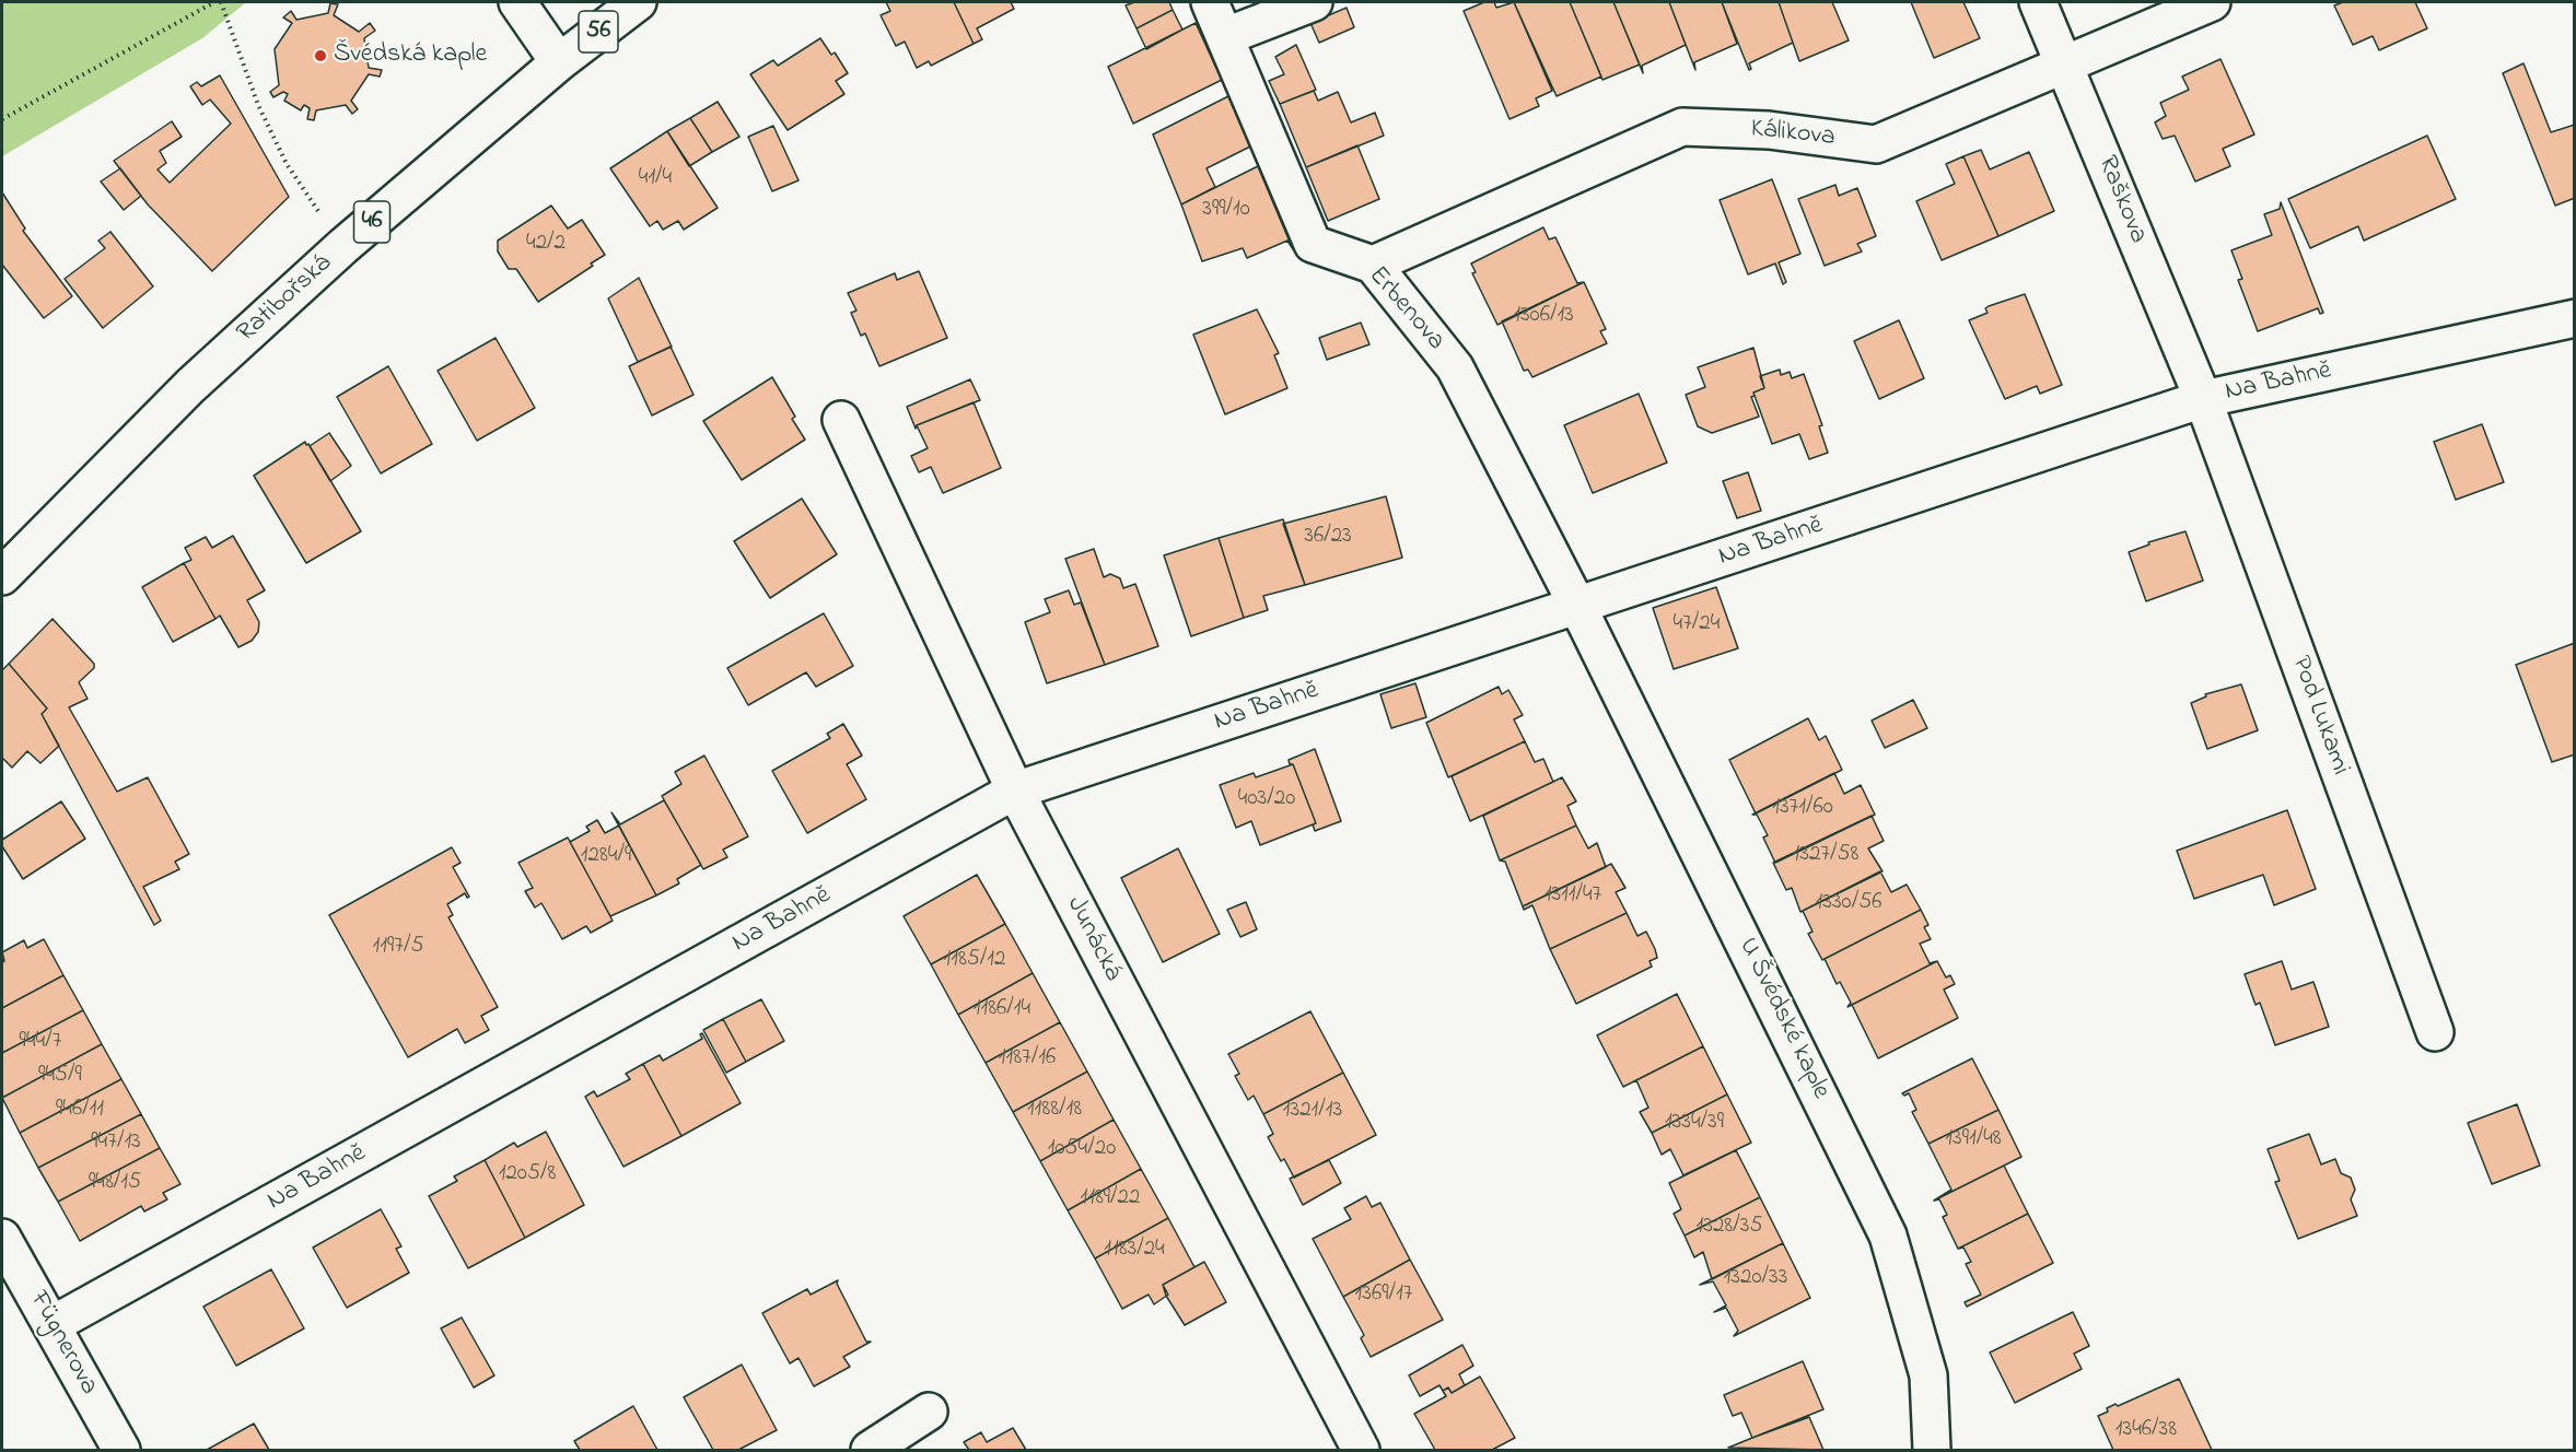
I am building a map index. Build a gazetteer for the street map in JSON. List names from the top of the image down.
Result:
{
  "streets": {
    "street": [
      "56",
      "Kálikova",
      "Raškova",
      "46",
      "Ratibořská",
      "Erbenova",
      "Na Bahně",
      "Pod Lukami",
      "Junácká",
      "U Švédské kaple",
      "Fügnerova"
    ]
  },
  "crossings": [
    ["56", "Ratibořská"],
    ["Kálikova", "Raškova"],
    ["Kálikova", "Erbenova"],
    ["Raškova", "Na Bahně"],
    ["Raškova", "Pod Lukami"],
    ["Erbenova", "Na Bahně"],
    ["Erbenova", "U Švédské kaple"],
    ["Na Bahně", "Pod Lukami"],
    ["Na Bahně", "Junácká"],
    ["Na Bahně", "U Švédské kaple"],
    ["Na Bahně", "Fügnerova"]
  ],
  "places": ["Švédská kaple"],
  "house_numbers": [
    "41/4",
    "399/10",
    "42/2",
    "1306/13",
    "36/23",
    "47/24",
    "403/20",
    "1371/60",
    "1327/58",
    "1284/9",
    "1311/47",
    "1330/56",
    "1197/5",
    "1185/12",
    "1186/14",
    "944/7",
    "1187/16",
    "945/9",
    "946/11",
    "1188/18",
    "1321/13",
    "1334/39",
    "1391/48",
    "947/13",
    "1054/20",
    "1205/8",
    "948/15",
    "1189/22",
    "1328/35",
    "1183/24",
    "1320/33",
    "1369/17",
    "1346/38"
  ]
}
